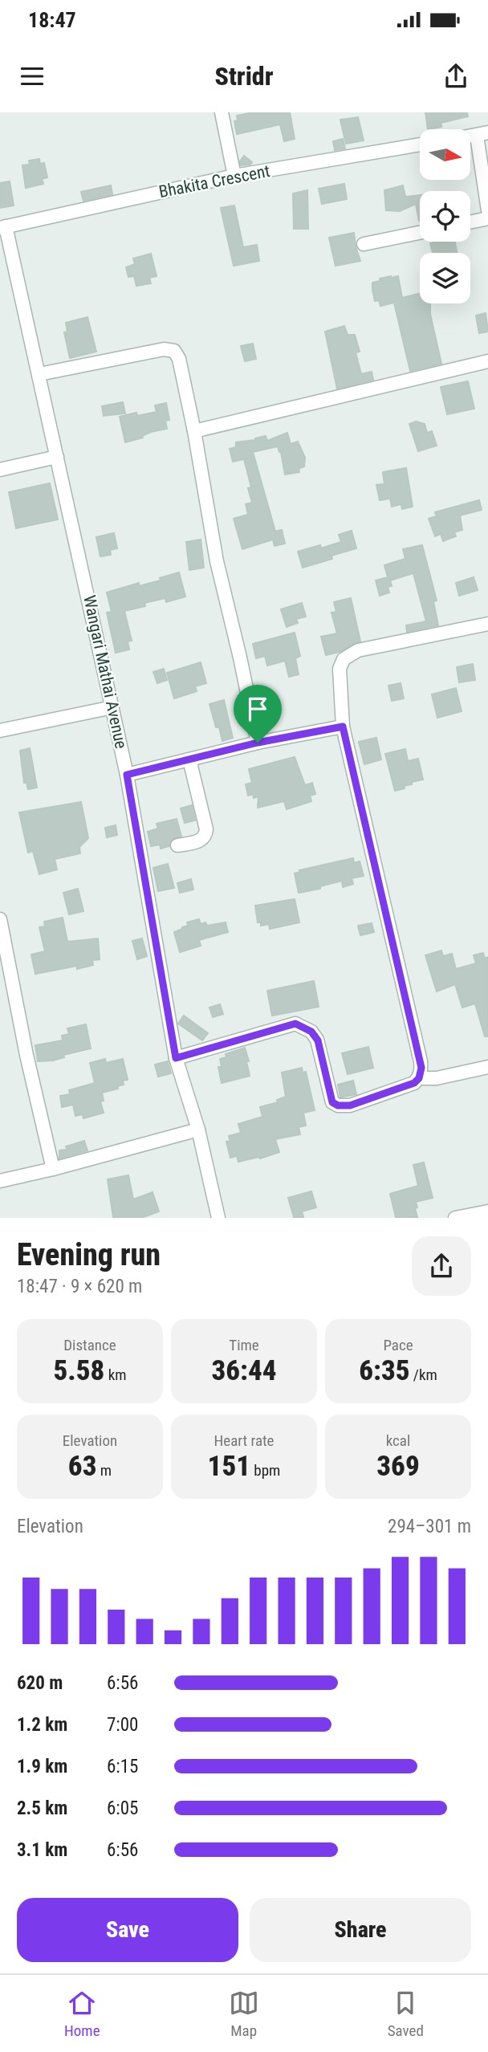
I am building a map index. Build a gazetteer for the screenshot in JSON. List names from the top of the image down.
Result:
{
  "streets": {
    "street": ["Bhakita Crescent", "Wangari Mathai Avenue"]
  },
  "crossings": [
    ["Bhakita Crescent", "Wangari Mathai Avenue"]
  ],
  "north": "right",
  "page": {
    "status": "18:47",
    "header": "Stridr",
    "heading": ["Evening run", "18:47 · 9 × 620 m"],
    "stats": [
      ["Distance", "5.58 km"],
      ["Time", "36:44"],
      ["Pace", "6:35 /km"],
      ["Elevation", "63 m"],
      ["Heart rate", "151 bpm"],
      ["kcal", "369"]
    ],
    "chart": ["Elevation", "294–301 m"],
    "list": [
      {
        "name": "620 m",
        "note": "6:56"
      },
      {
        "name": "1.2 km",
        "note": "7:00"
      },
      {
        "name": "1.9 km",
        "note": "6:15"
      },
      {
        "name": "2.5 km",
        "note": "6:05"
      },
      {
        "name": "3.1 km",
        "note": "6:56"
      }
    ],
    "buttons": ["Save", "Share"],
    "tabs": ["Home", "Map", "Saved"]
  }
}
